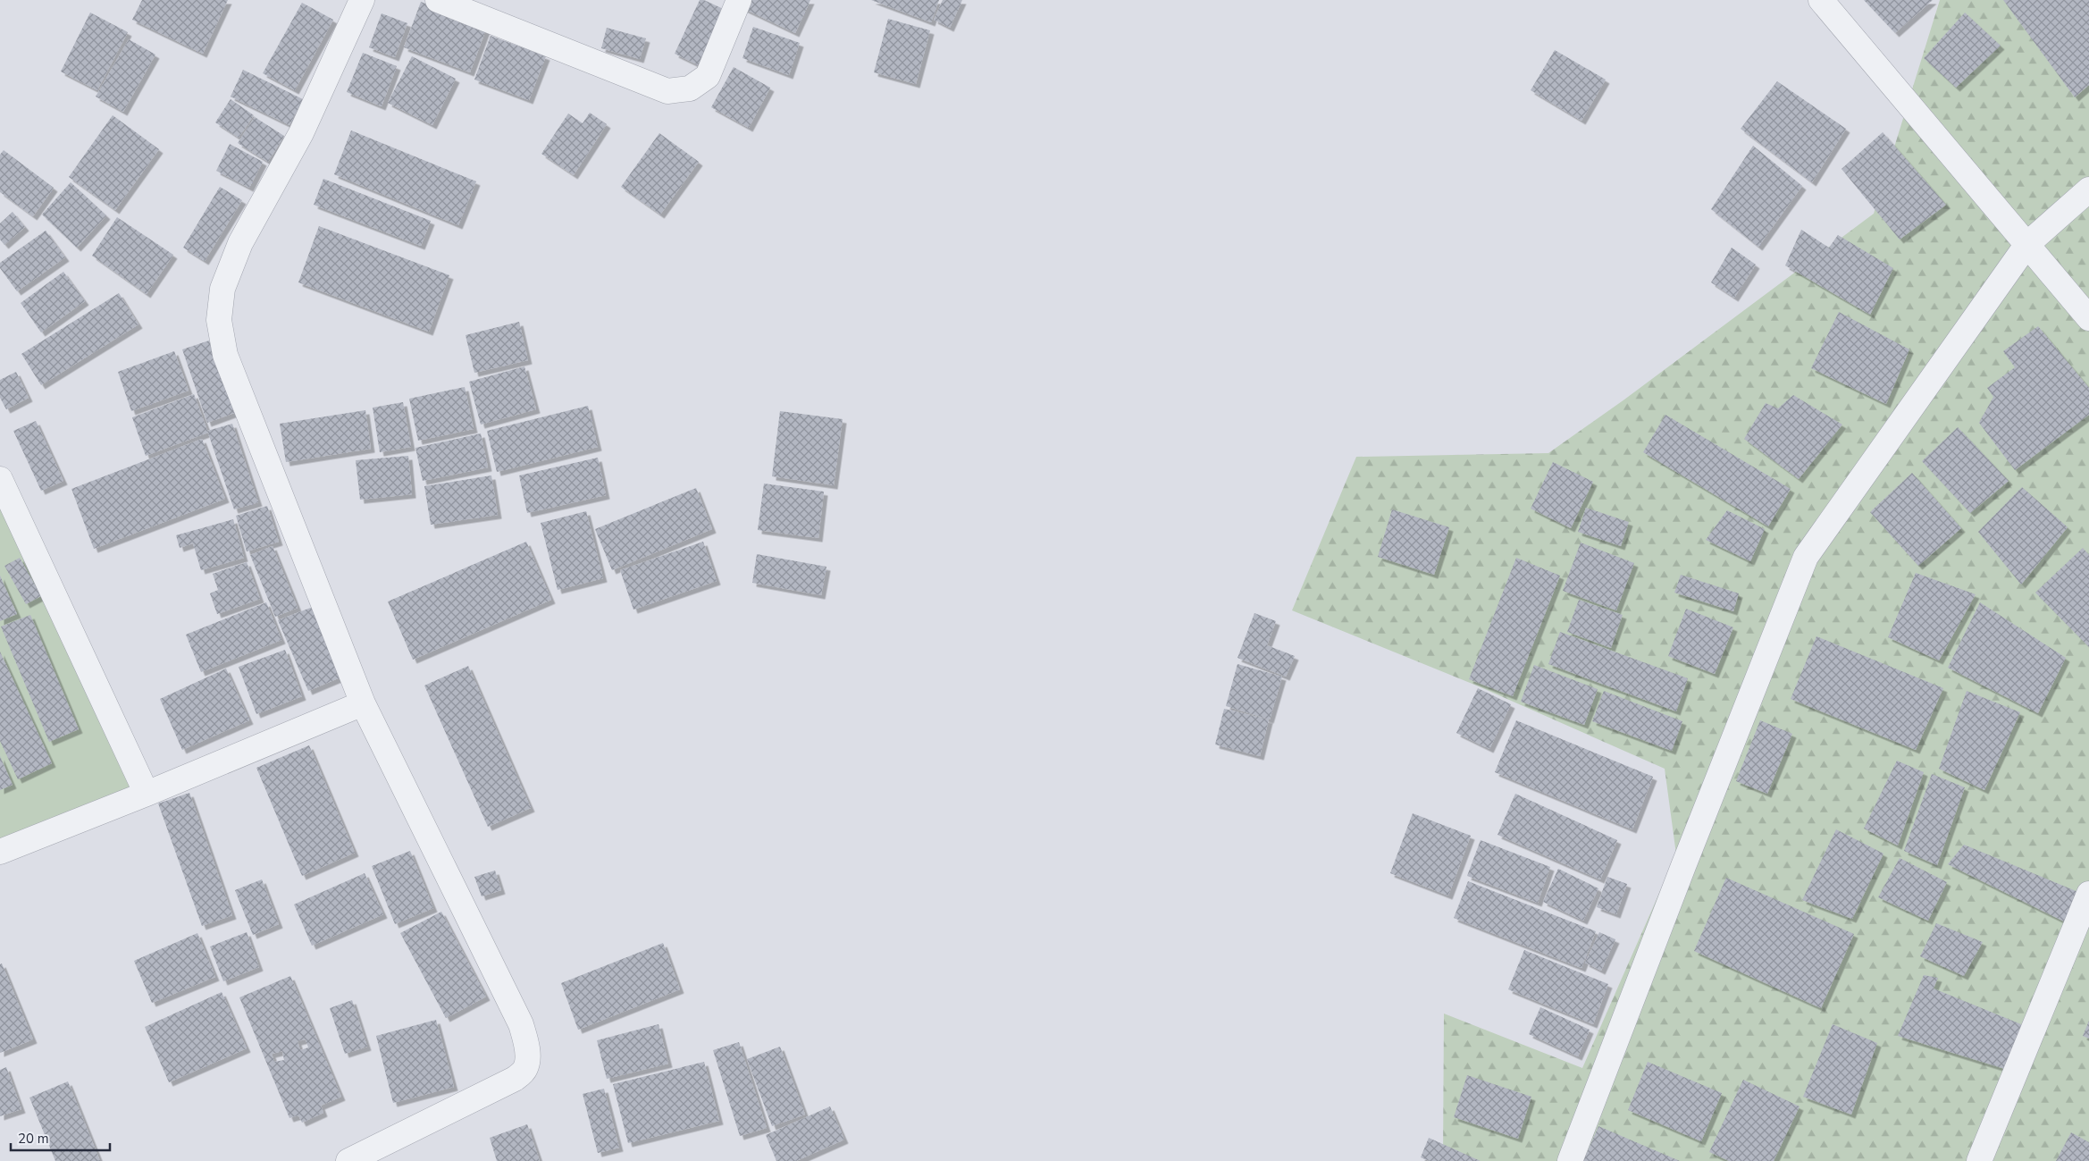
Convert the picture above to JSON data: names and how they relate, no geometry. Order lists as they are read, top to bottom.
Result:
{
  "scale_bar": "20 m"
}
